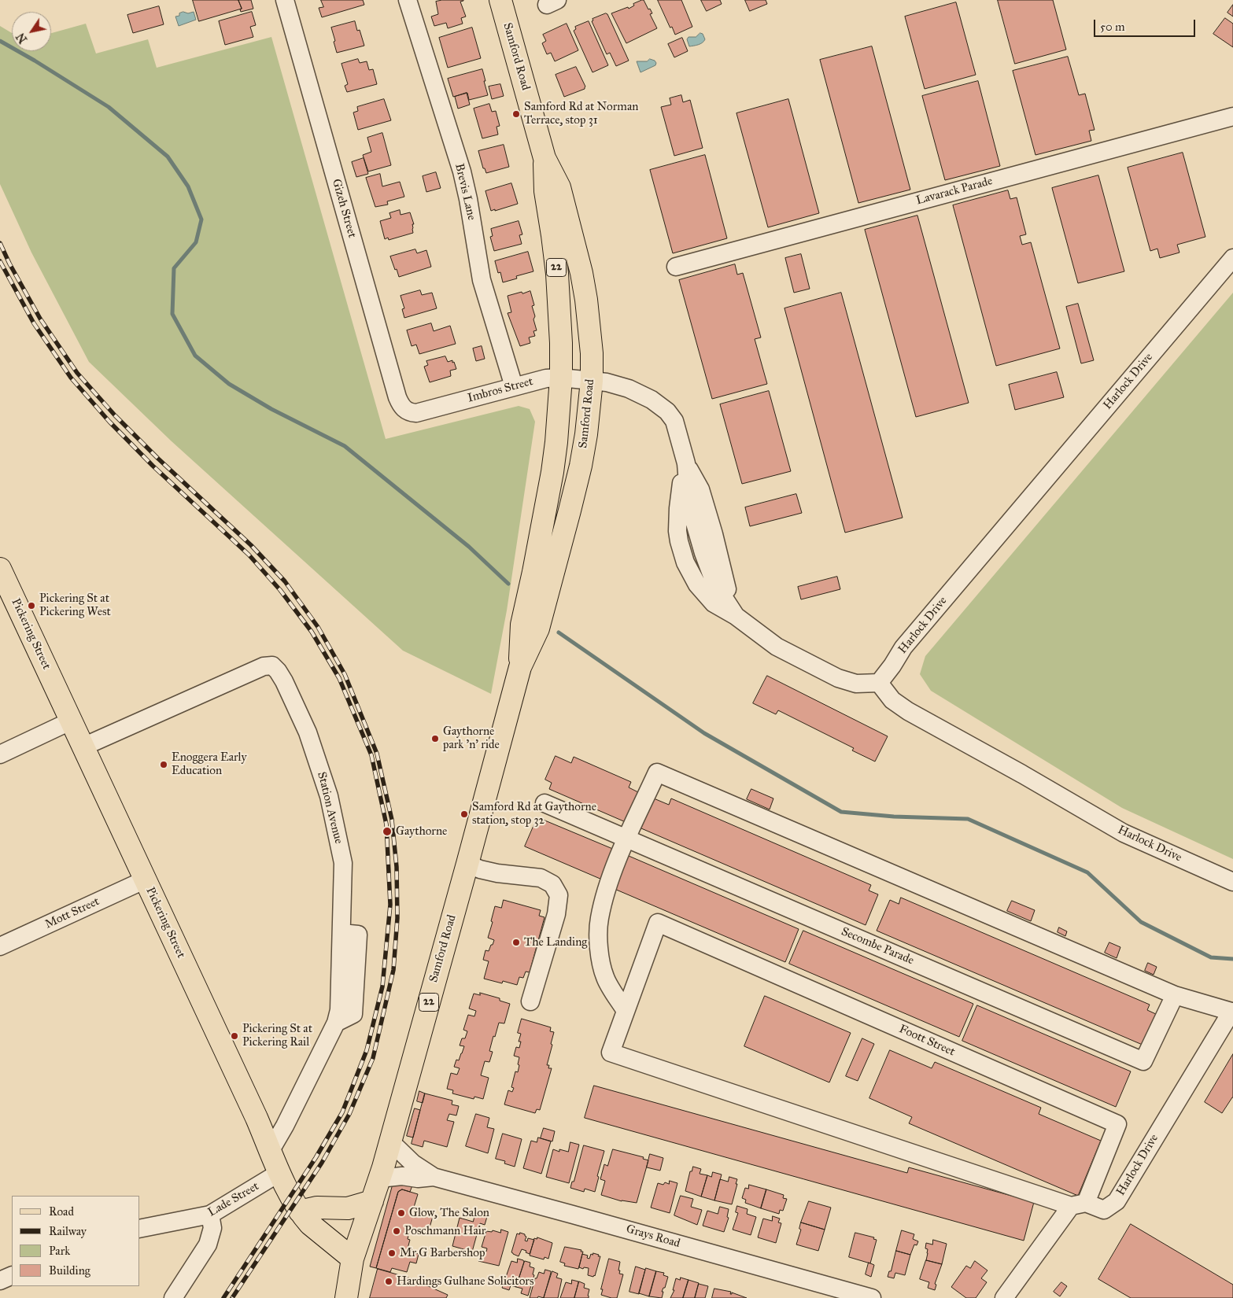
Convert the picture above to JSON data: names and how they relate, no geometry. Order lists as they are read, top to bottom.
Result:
{
  "streets": {
    "main road": ["Samford Road", "22", "Pickering Street"],
    "street": [
      "Lavarack Parade",
      "Brevis Lane",
      "Gizeh Street",
      "Harlock Drive",
      "Imbros Street",
      "Station Avenue",
      "Mott Street",
      "Secombe Parade",
      "Foott Street",
      "Lade Street",
      "Grays Road"
    ]
  },
  "crossings": [
    ["Samford Road", "Imbros Street"],
    ["Samford Road", "Pickering Street"],
    ["Samford Road", "Grays Road"],
    ["Brevis Lane", "Imbros Street"],
    ["Gizeh Street", "Imbros Street"],
    ["Harlock Drive", "Foott Street"],
    ["Pickering Street", "Station Avenue"],
    ["Pickering Street", "Mott Street"],
    ["Pickering Street", "Lade Street"]
  ],
  "places": [
    "Samford Rd at Norman Terrace, stop 31",
    "Pickering St at Pickering West",
    "Gaythorne park 'n' ride",
    "Enoggera Early Education",
    "Samford Rd at Gaythorne station, stop 32",
    "Gaythorne",
    "The Landing",
    "Pickering St at Pickering Rail",
    "Glow, The Salon",
    "Poschmann Hair",
    "Mr G Barbershop",
    "Hardings Gulhane Solicitors"
  ],
  "legend": [
    "Road",
    "Railway",
    "Park",
    "Building"
  ],
  "scale_bar": "50 m",
  "north": "bottom left"
}
